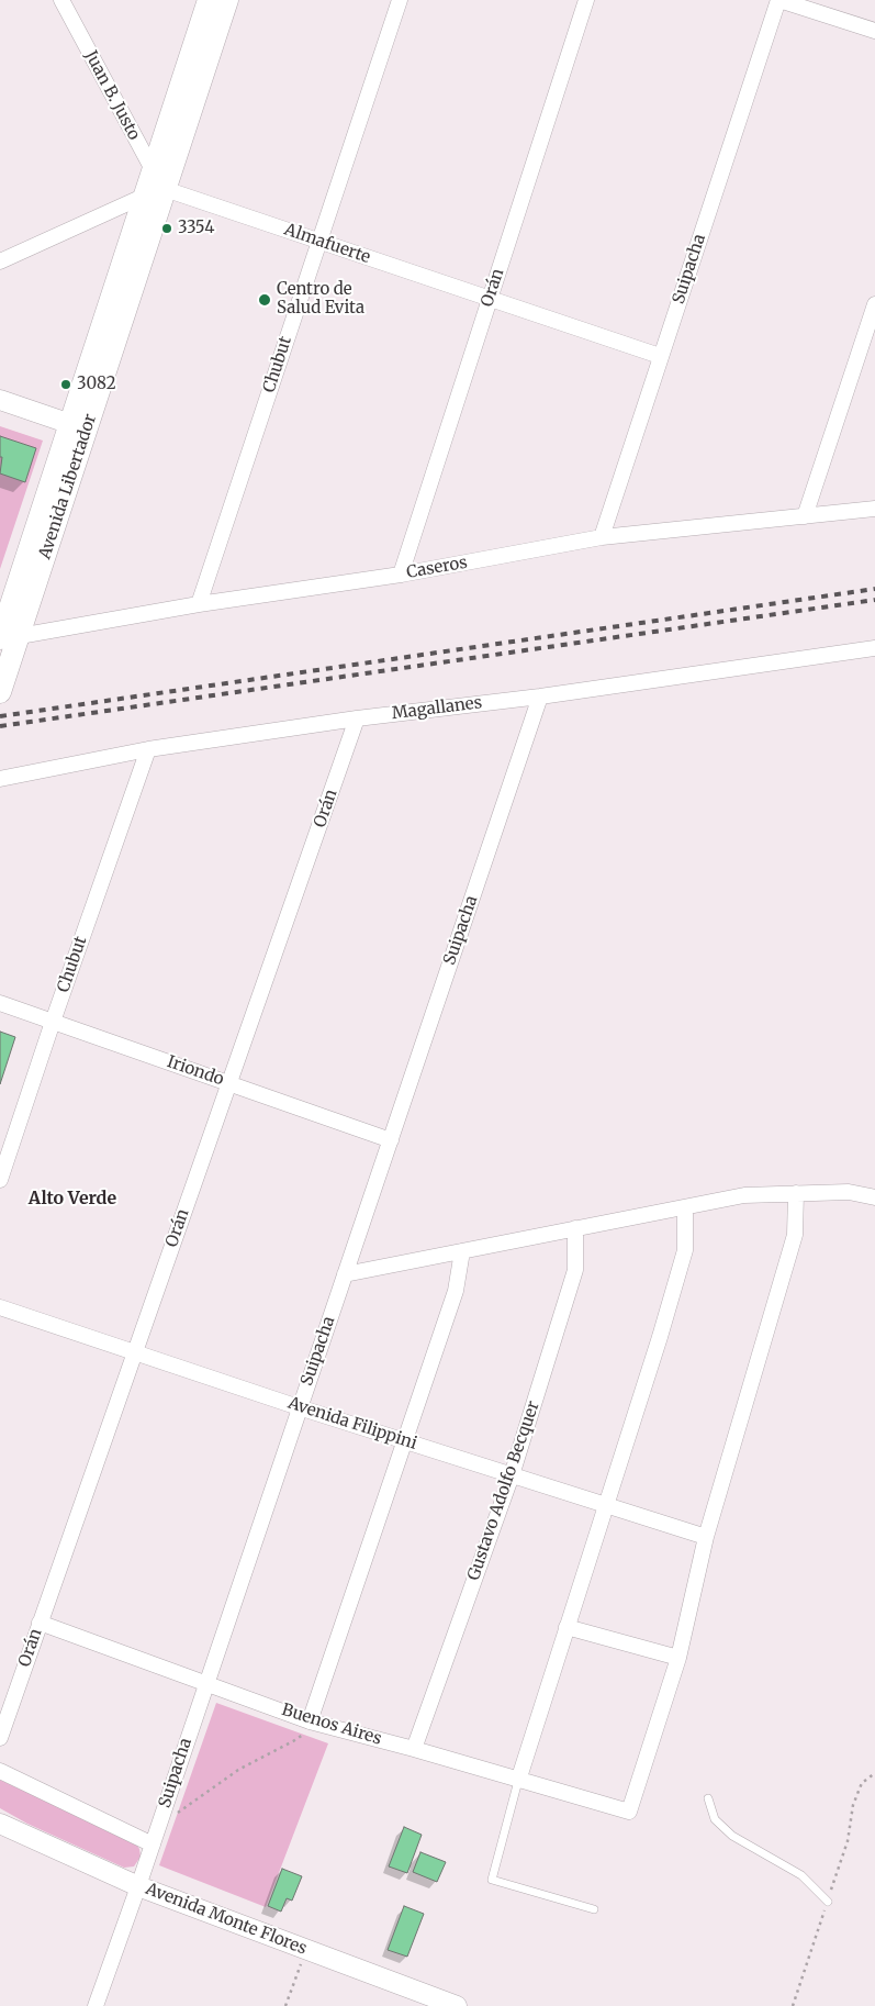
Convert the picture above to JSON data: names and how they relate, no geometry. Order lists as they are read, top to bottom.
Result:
{
  "streets": {
    "main road": ["Avenida Libertador"],
    "street": [
      "Juan B. Justo",
      "Almafuerte",
      "Suipacha",
      "Orán",
      "Chubut",
      "Caseros",
      "Magallanes",
      "Iriondo",
      "Avenida Filippini",
      "Gustavo Adolfo Becquer",
      "Buenos Aires",
      "Avenida Monte Flores"
    ]
  },
  "crossings": [
    ["Juan B. Justo", "Avenida Libertador"],
    ["Almafuerte", "Suipacha"],
    ["Almafuerte", "Orán"],
    ["Almafuerte", "Chubut"],
    ["Almafuerte", "Avenida Libertador"],
    ["Suipacha", "Caseros"],
    ["Suipacha", "Magallanes"],
    ["Suipacha", "Iriondo"],
    ["Suipacha", "Avenida Filippini"],
    ["Suipacha", "Buenos Aires"],
    ["Suipacha", "Avenida Monte Flores"],
    ["Orán", "Caseros"],
    ["Orán", "Magallanes"],
    ["Orán", "Iriondo"],
    ["Orán", "Avenida Filippini"],
    ["Orán", "Buenos Aires"],
    ["Chubut", "Caseros"],
    ["Chubut", "Magallanes"],
    ["Chubut", "Iriondo"],
    ["Avenida Libertador", "Caseros"],
    ["Avenida Filippini", "Gustavo Adolfo Becquer"],
    ["Gustavo Adolfo Becquer", "Buenos Aires"]
  ],
  "districts": ["Alto Verde"],
  "places": ["3354", "Centro de Salud Evita", "3082"]
}
